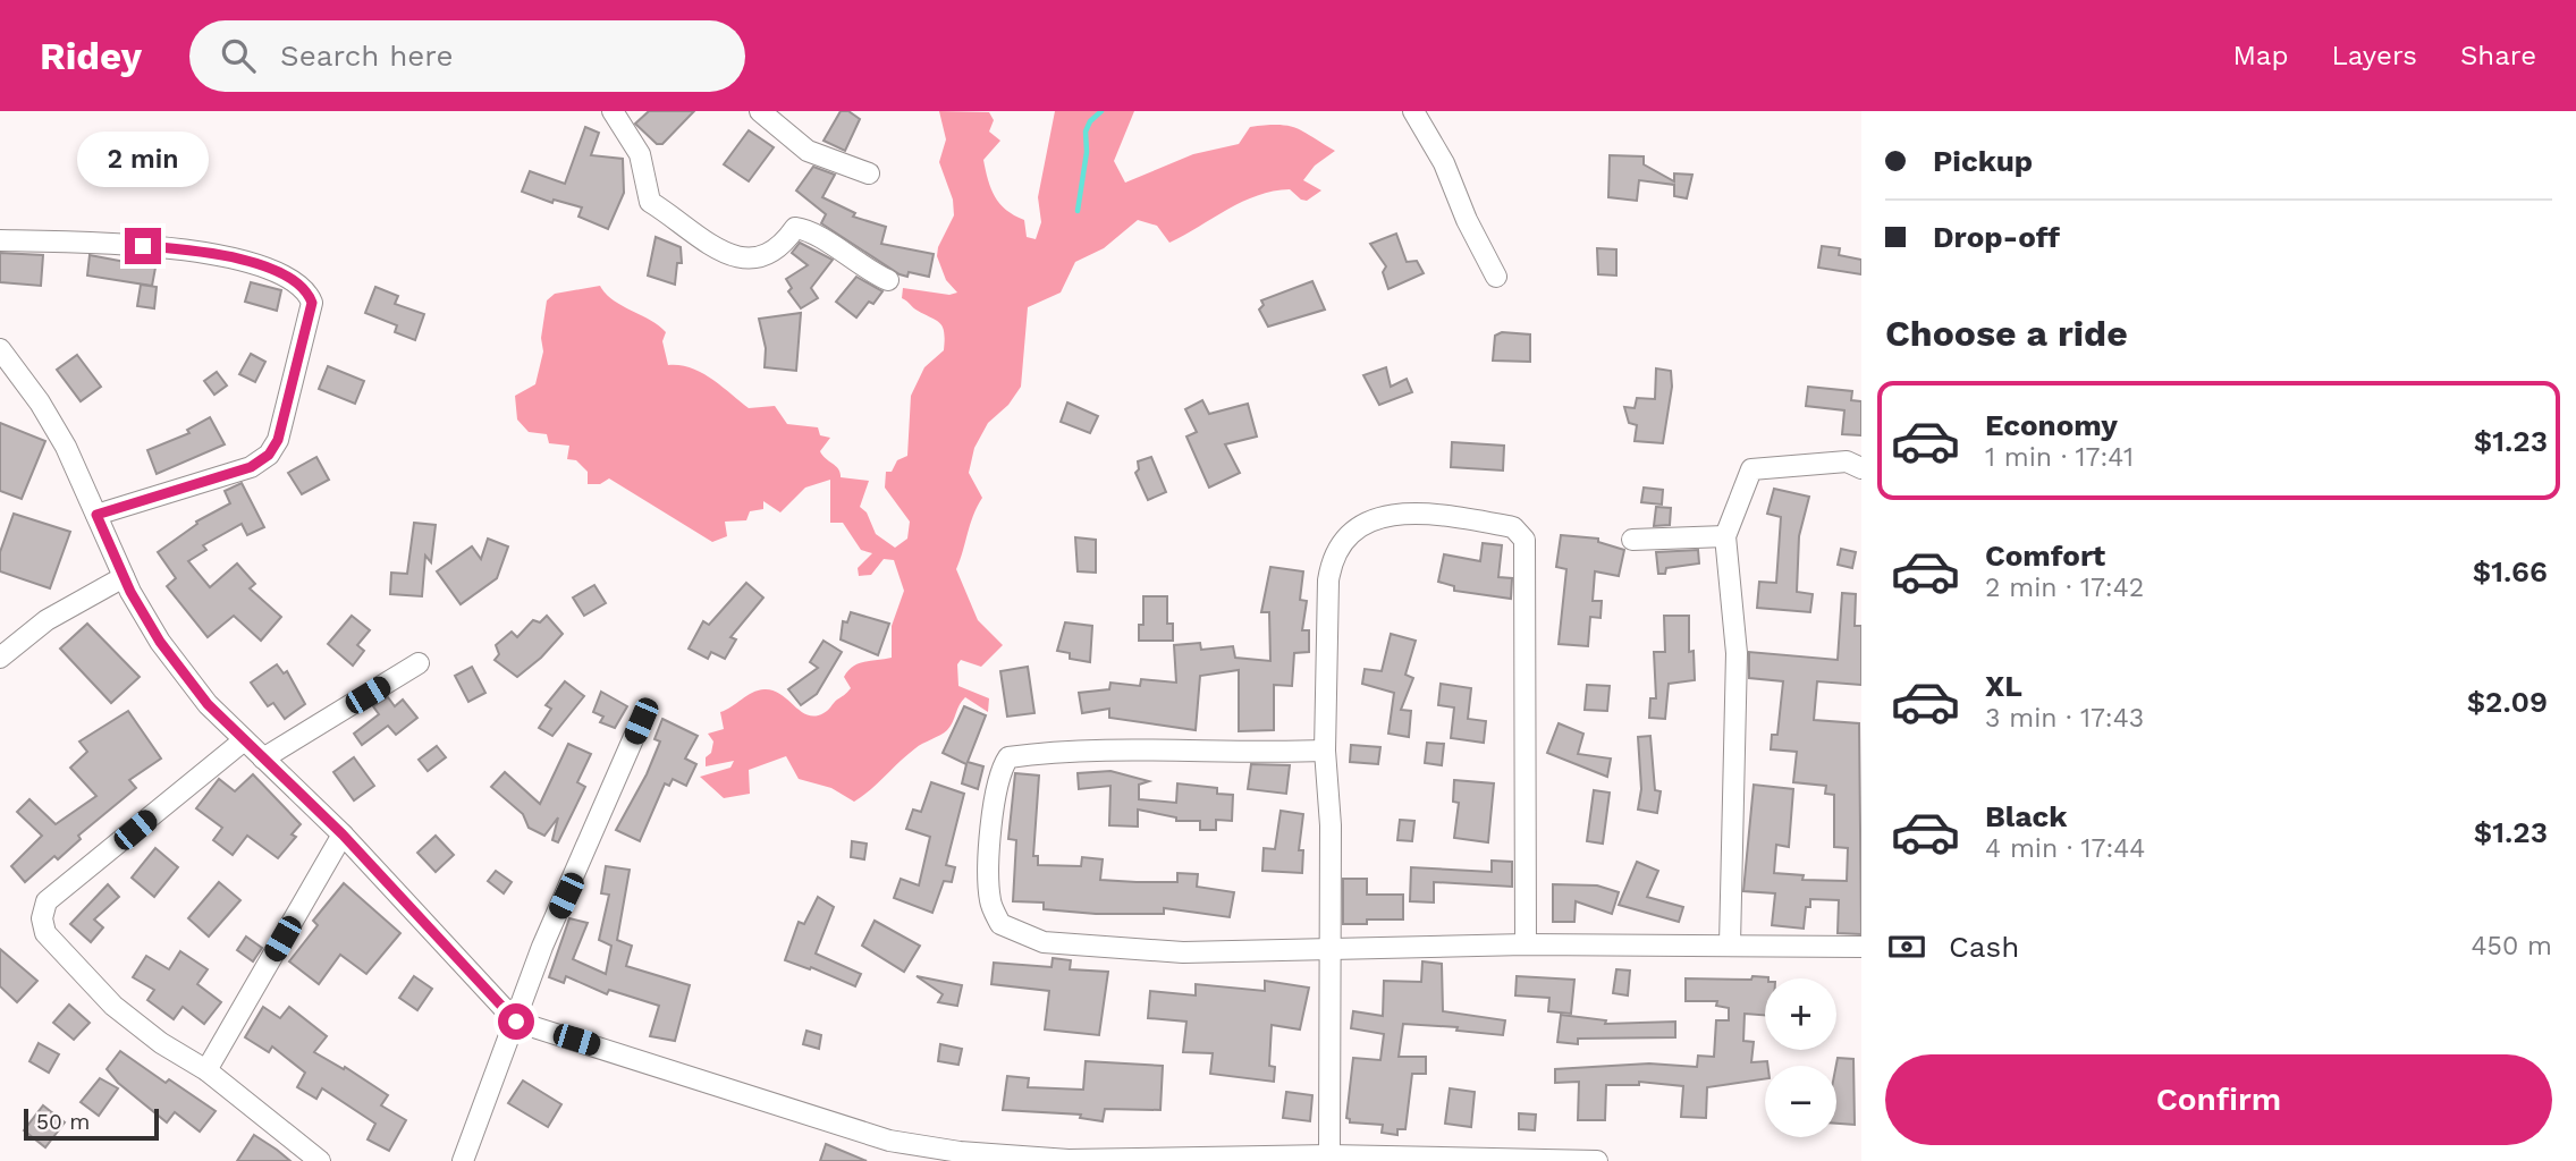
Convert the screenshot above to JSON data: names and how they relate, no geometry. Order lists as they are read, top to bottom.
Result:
{
  "scale_bar": "50 m",
  "page": {
    "header": "Ridey",
    "search": "Search here",
    "nav": ["Map", "Layers", "Share"],
    "banner": ["Pickup", "Drop-off"],
    "bubble": "2 min",
    "heading": "Choose a ride",
    "list": [
      {
        "name": "Economy",
        "note": "1 min · 17:41",
        "value": "$1.23"
      },
      {
        "name": "Comfort",
        "note": "2 min · 17:42",
        "value": "$1.66"
      },
      {
        "name": "XL",
        "note": "3 min · 17:43",
        "value": "$2.09"
      },
      {
        "name": "Black",
        "note": "4 min · 17:44",
        "value": "$1.23"
      }
    ],
    "pay": ["Cash", "450 m"],
    "map_buttons": ["+", "−"],
    "buttons": "Confirm",
    "scale": "50 m"
  }
}
